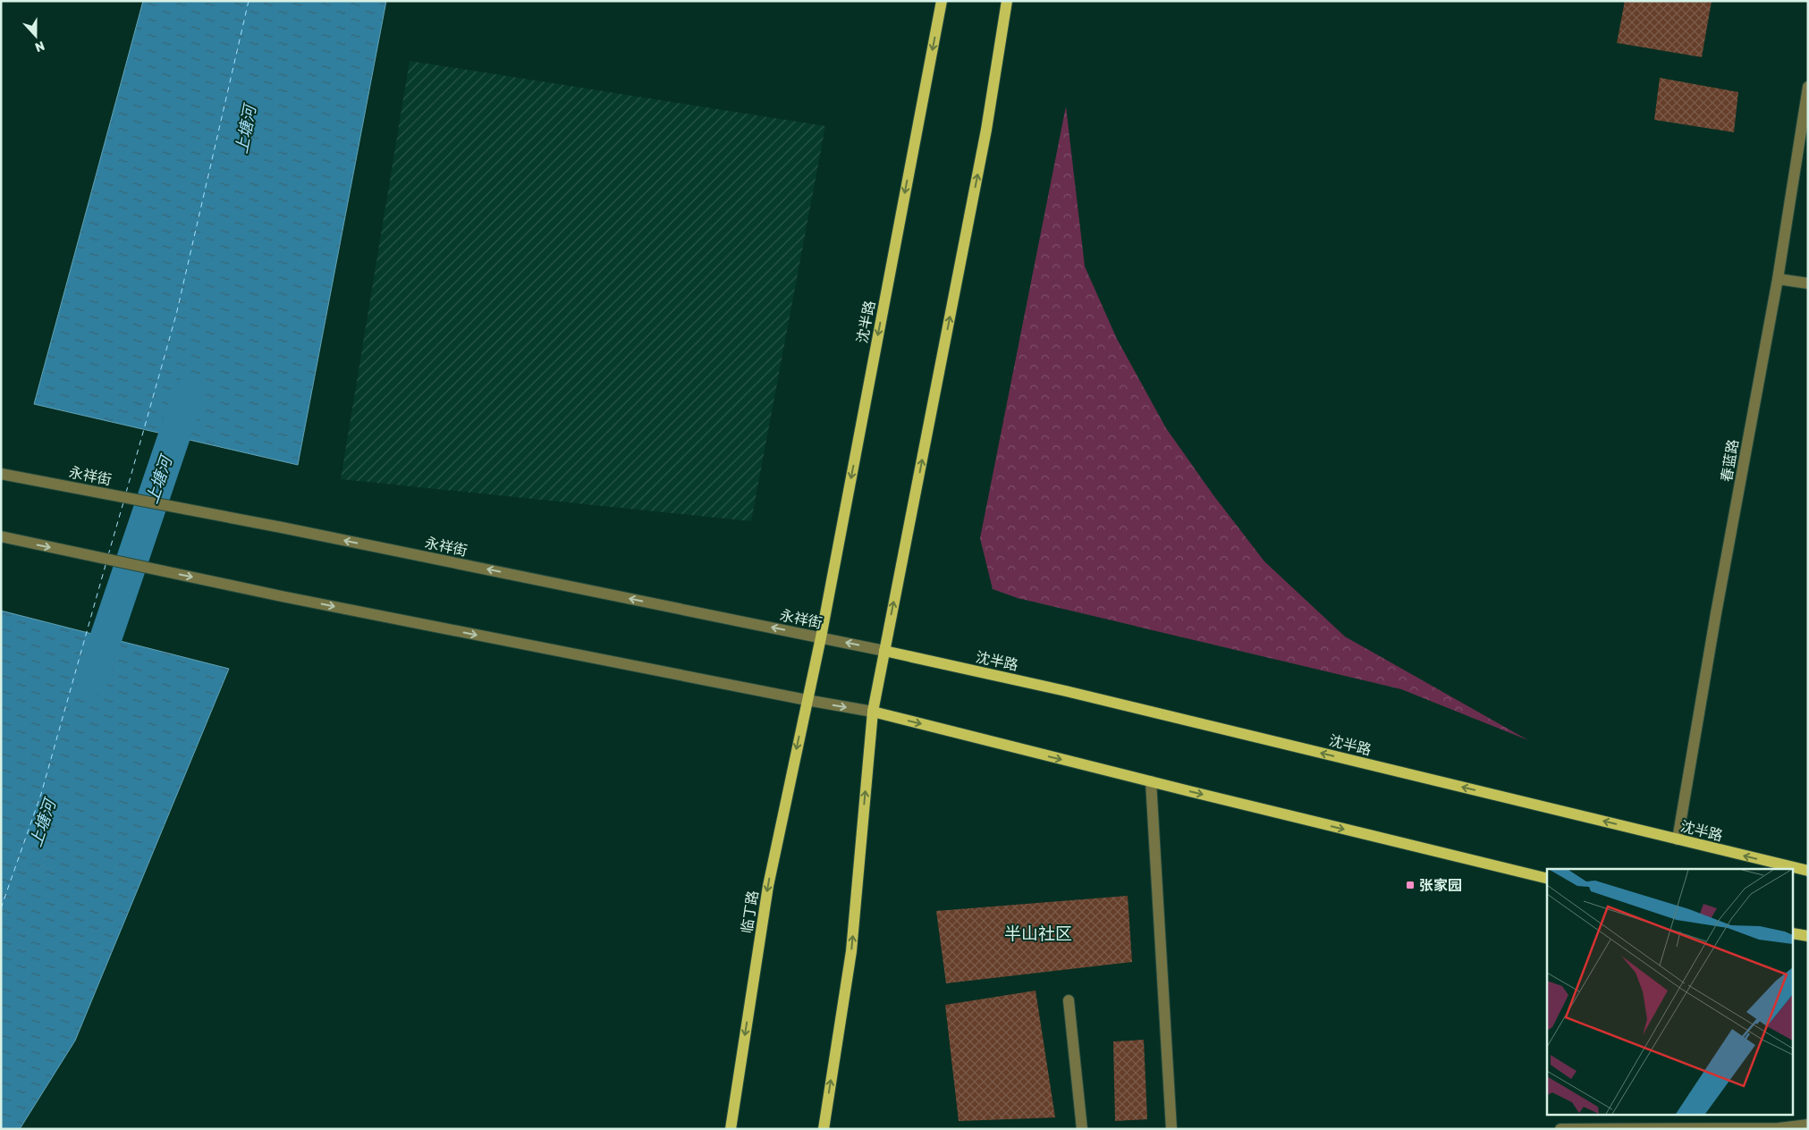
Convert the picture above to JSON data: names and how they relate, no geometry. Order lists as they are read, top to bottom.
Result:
{
  "streets": {
    "main road": ["沈半路", "临丁路"],
    "street": ["春蓝路", "永祥街"]
  },
  "crossings": [
    ["沈半路", "春蓝路"],
    ["沈半路", "永祥街"],
    ["沈半路", "临丁路"]
  ],
  "districts": ["半山社区"],
  "water": ["上塘河"],
  "places": {
    "transit": ["张家园"]
  },
  "north": "bottom"
}
